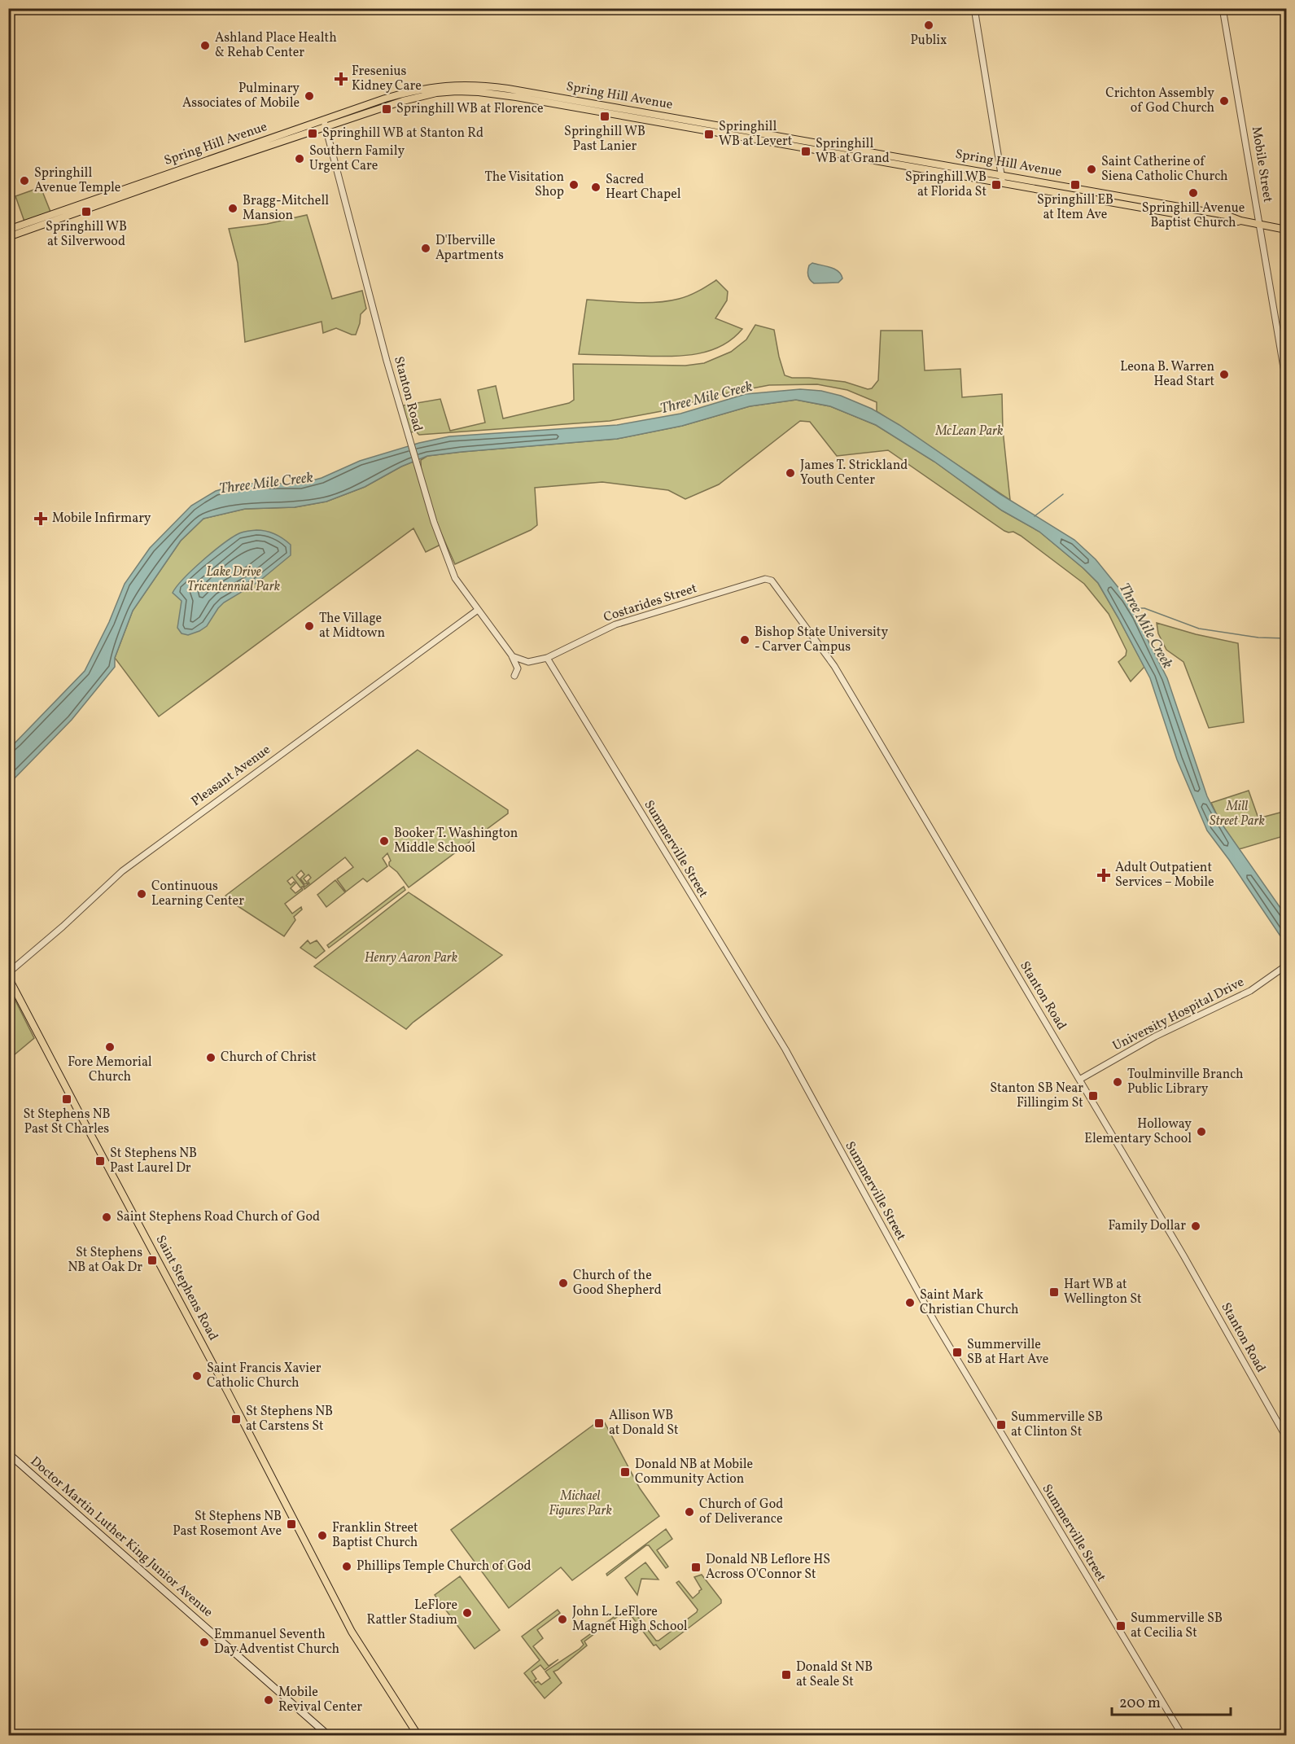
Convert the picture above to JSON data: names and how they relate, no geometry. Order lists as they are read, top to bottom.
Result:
{
  "streets": {
    "main road": ["Spring Hill Avenue", "Saint Stephens Road", "Doctor Martin Luther King Junior Avenue"],
    "street": [
      "Mobile Street",
      "Stanton Road",
      "Costarides Street",
      "Pleasant Avenue",
      "Summerville Street",
      "University Hospital Drive"
    ]
  },
  "crossings": [
    ["Spring Hill Avenue", "Mobile Street"],
    ["Spring Hill Avenue", "Stanton Road"],
    ["Stanton Road", "Costarides Street"],
    ["Stanton Road", "Pleasant Avenue"],
    ["Stanton Road", "University Hospital Drive"],
    ["Costarides Street", "Summerville Street"],
    ["Pleasant Avenue", "Saint Stephens Road"]
  ],
  "water": ["Three Mile Creek"],
  "parks": [
    "McLean Park",
    "Lake Drive Tricentennial Park",
    "Mill Street Park",
    "Henry Aaron Park",
    "Michael Figures Park"
  ],
  "places": {
    "other": [
      "Publix",
      "Ashland Place Health & Rehab Center",
      "Pulminary Associates of Mobile",
      "Crichton Assembly of God Church",
      "Southern Family Urgent Care",
      "Saint Catherine of Siena Catholic Church",
      "Springhill Avenue Temple",
      "The Visitation Shop",
      "Sacred Heart Chapel",
      "Springhill Avenue Baptist Church",
      "Bragg-Mitchell Mansion",
      "D'Iberville Apartments",
      "Leona B. Warren Head Start",
      "James T. Strickland Youth Center",
      "The Village at Midtown",
      "Bishop State University - Carver Campus",
      "Booker T. Washington Middle School",
      "Continuous Learning Center",
      "Fore Memorial Church",
      "Church of Christ",
      "Toulminville Branch Public Library",
      "Holloway Elementary School",
      "Saint Stephens Road Church of God",
      "Family Dollar",
      "Church of the Good Shepherd",
      "Saint Mark Christian Church",
      "Saint Francis Xavier Catholic Church",
      "Church of God of Deliverance",
      "Franklin Street Baptist Church",
      "Phillips Temple Church of God",
      "LeFlore Rattler Stadium",
      "John L. LeFlore Magnet High School",
      "Emmanuel Seventh Day Adventist Church",
      "Mobile Revival Center"
    ],
    "health": ["Fresenius Kidney Care", "Mobile Infirmary", "Adult Outpatient Services – Mobile"],
    "transit": [
      "Springhill WB at Florence",
      "Springhill WB Past Lanier",
      "Springhill WB at Stanton Rd",
      "Springhill WB at Levert",
      "Springhill WB at Grand",
      "Springhill WB at Florida St",
      "Springhill EB at Item Ave",
      "Springhill WB at Silverwood",
      "Stanton SB Near Fillingim St",
      "St Stephens NB Past St Charles",
      "St Stephens NB Past Laurel Dr",
      "St Stephens NB at Oak Dr",
      "Hart WB at Wellington St",
      "Summerville SB at Hart Ave",
      "St Stephens NB at Carstens St",
      "Allison WB at Donald St",
      "Summerville SB at Clinton St",
      "Donald NB at Mobile Community Action",
      "St Stephens NB Past Rosemont Ave",
      "Donald NB Leflore HS Across O'Connor St",
      "Summerville SB at Cecilia St",
      "Donald St NB at Seale St"
    ]
  },
  "scale_bar": "200 m"
}
